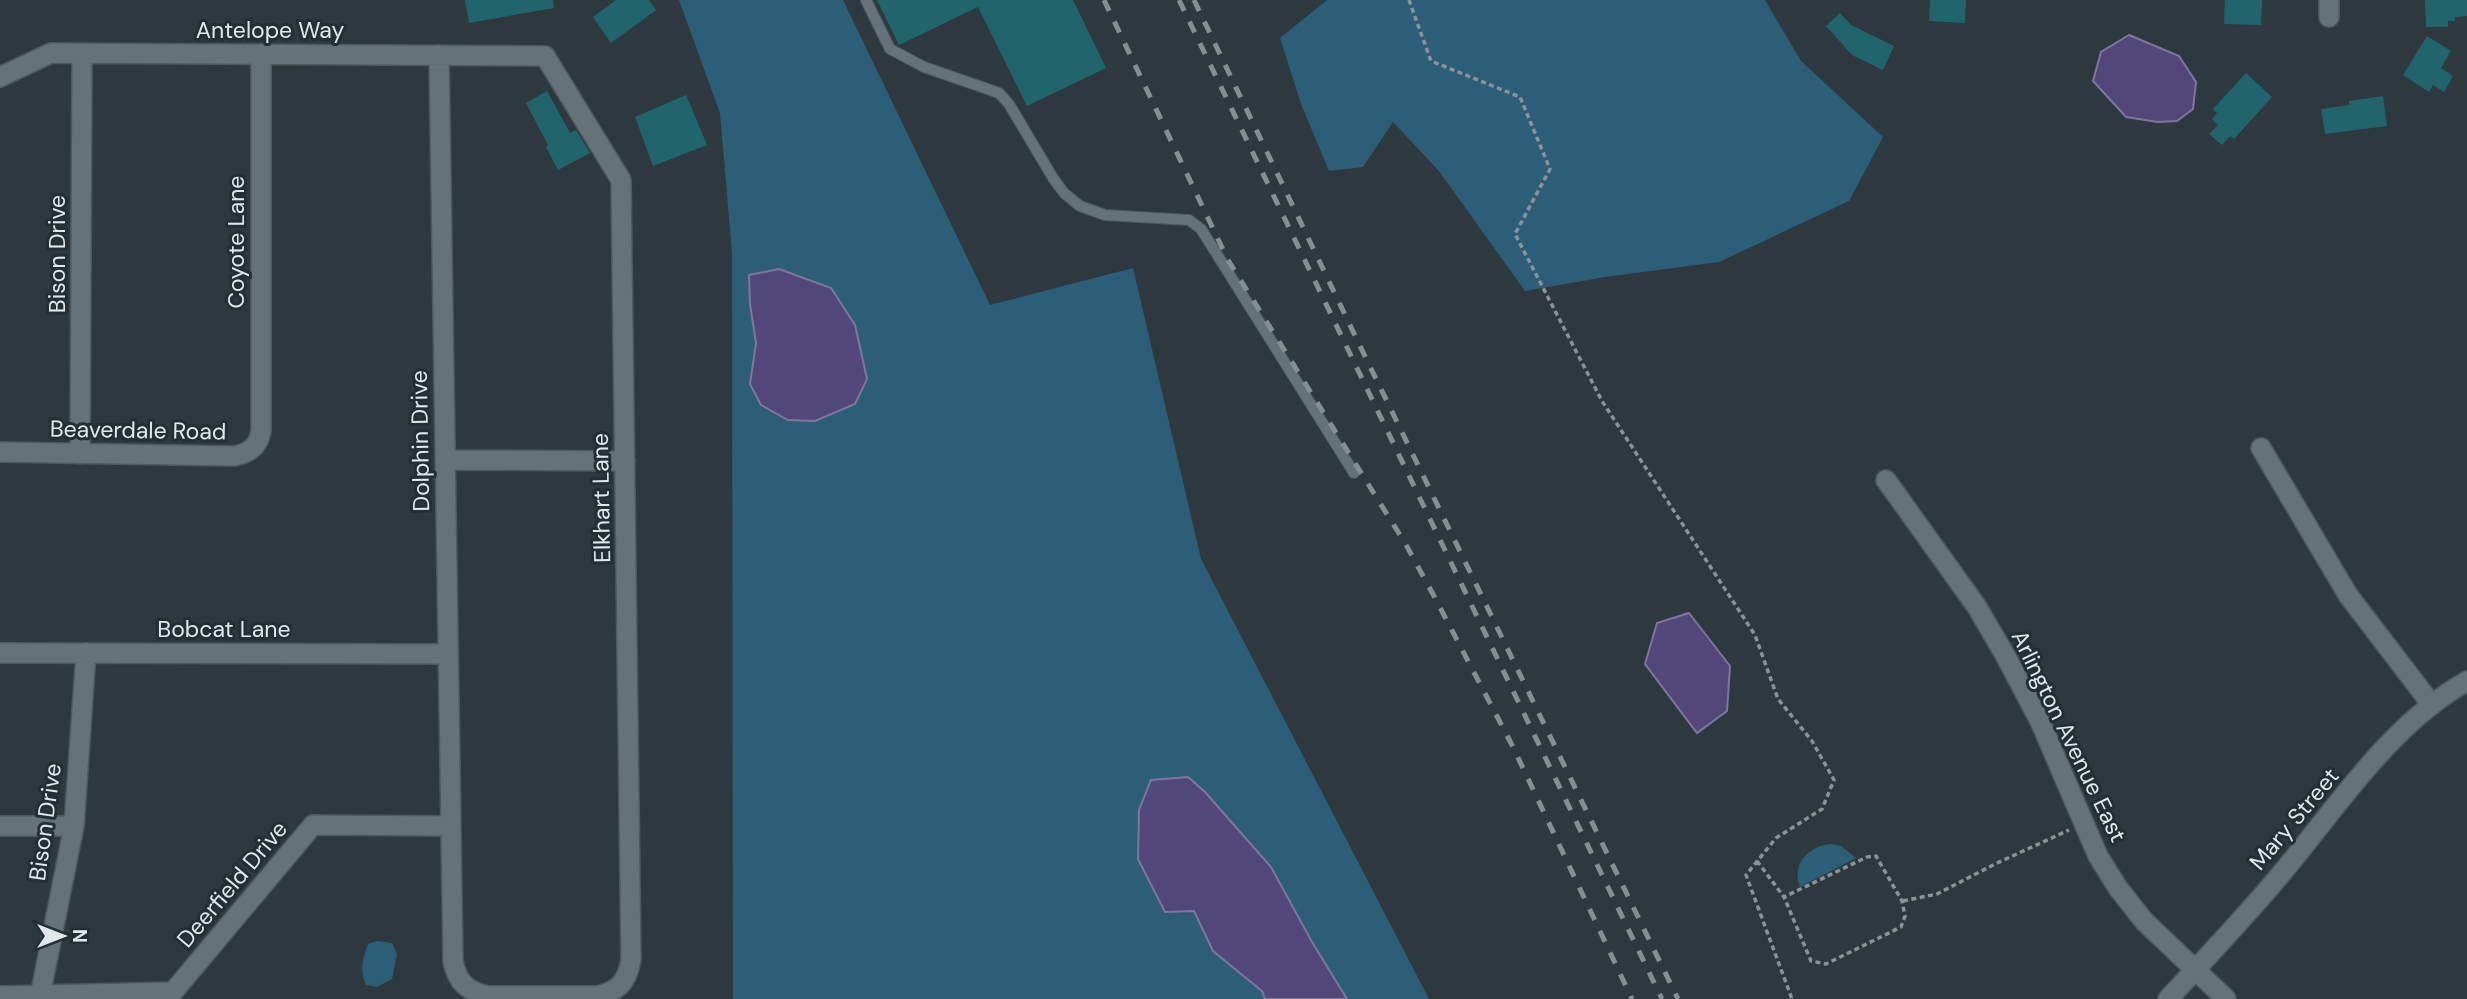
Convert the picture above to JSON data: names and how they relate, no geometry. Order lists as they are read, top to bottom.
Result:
{
  "streets": {
    "street": [
      "Antelope Way",
      "Coyote Lane",
      "Bison Drive",
      "Beaverdale Road",
      "Dolphin Drive",
      "Elkhart Lane",
      "Bobcat Lane",
      "Arlington Avenue East",
      "Mary Street",
      "Deerfield Drive"
    ]
  },
  "crossings": [
    ["Antelope Way", "Coyote Lane"],
    ["Antelope Way", "Bison Drive"],
    ["Antelope Way", "Dolphin Drive"],
    ["Antelope Way", "Elkhart Lane"],
    ["Coyote Lane", "Beaverdale Road"],
    ["Bison Drive", "Beaverdale Road"],
    ["Bison Drive", "Bobcat Lane"],
    ["Bison Drive", "Deerfield Drive"],
    ["Dolphin Drive", "Elkhart Lane"],
    ["Dolphin Drive", "Bobcat Lane"],
    ["Dolphin Drive", "Deerfield Drive"],
    ["Elkhart Lane", "Deerfield Drive"],
    ["Arlington Avenue East", "Mary Street"]
  ],
  "north": "right"
}
